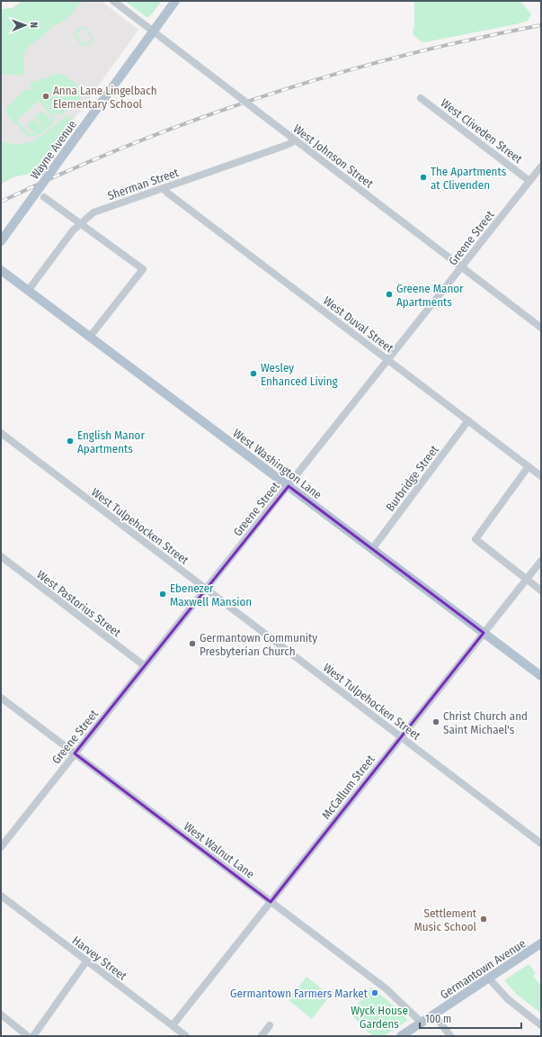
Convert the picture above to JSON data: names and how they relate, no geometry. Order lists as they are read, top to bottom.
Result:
{
  "streets": {
    "main road": ["Wayne Avenue", "West Washington Lane", "Germantown Avenue"],
    "street": [
      "West Cliveden Street",
      "West Johnson Street",
      "Sherman Street",
      "Greene Street",
      "West Duval Street",
      "Burbridge Street",
      "West Tulpehocken Street",
      "West Pastorius Street",
      "McCallum Street",
      "West Walnut Lane",
      "Harvey Street"
    ]
  },
  "crossings": [
    ["West Cliveden Street", "Greene Street"],
    ["Wayne Avenue", "West Johnson Street"],
    ["West Johnson Street", "Sherman Street"],
    ["West Johnson Street", "Greene Street"],
    ["Sherman Street", "West Duval Street"],
    ["Sherman Street", "West Washington Lane"],
    ["Greene Street", "West Duval Street"],
    ["Greene Street", "West Washington Lane"],
    ["Greene Street", "West Tulpehocken Street"],
    ["Greene Street", "West Pastorius Street"],
    ["Greene Street", "West Walnut Lane"],
    ["West Duval Street", "Burbridge Street"],
    ["West Washington Lane", "Burbridge Street"],
    ["West Washington Lane", "McCallum Street"],
    ["West Tulpehocken Street", "McCallum Street"],
    ["McCallum Street", "West Walnut Lane"],
    ["McCallum Street", "Harvey Street"],
    ["West Walnut Lane", "Germantown Avenue"]
  ],
  "parks": ["Wyck House Gardens"],
  "places": [
    "Anna Lane Lingelbach Elementary School",
    "The Apartments at Clivenden",
    "Greene Manor Apartments",
    "Wesley Enhanced Living",
    "English Manor Apartments",
    "Ebenezer Maxwell Mansion",
    "Germantown Community Presbyterian Church",
    "Christ Church and Saint Michael's",
    "Settlement Music School",
    "Germantown Farmers Market"
  ],
  "scale_bar": "100 m",
  "north": "right"
}
